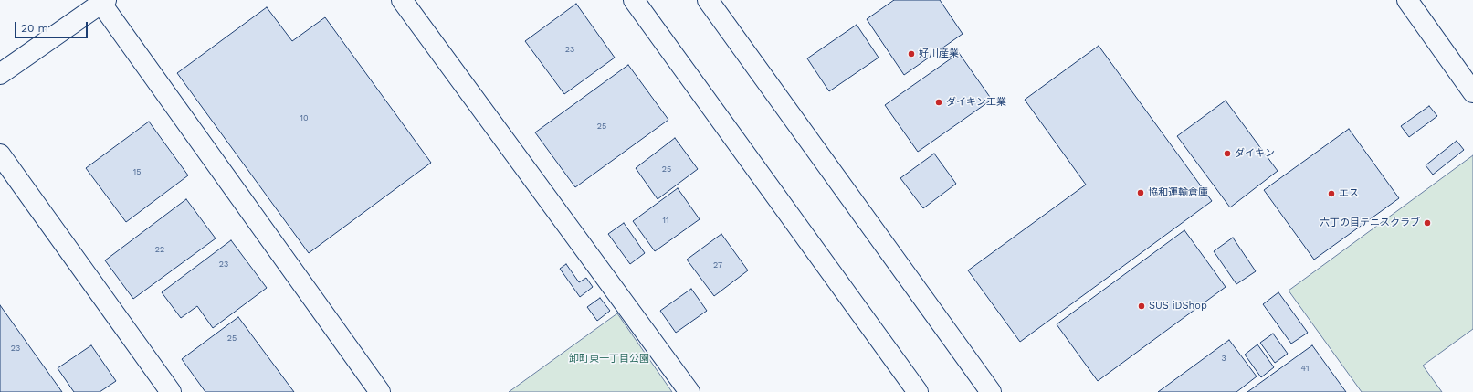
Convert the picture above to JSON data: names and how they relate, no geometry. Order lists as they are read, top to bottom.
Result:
{
  "parks": ["卸町東一丁目公園"],
  "places": [
    "好川産業",
    "ダイキン工業",
    "ダイキン",
    "協和運輸倉庫",
    "エス",
    "六丁の目テニスクラブ",
    "SUS iDShop"
  ],
  "house_numbers": [
    "23",
    "10",
    "25",
    "25",
    "15",
    "11",
    "22",
    "23",
    "27",
    "25",
    "23",
    "3",
    "41"
  ],
  "scale_bar": "20 m"
}
